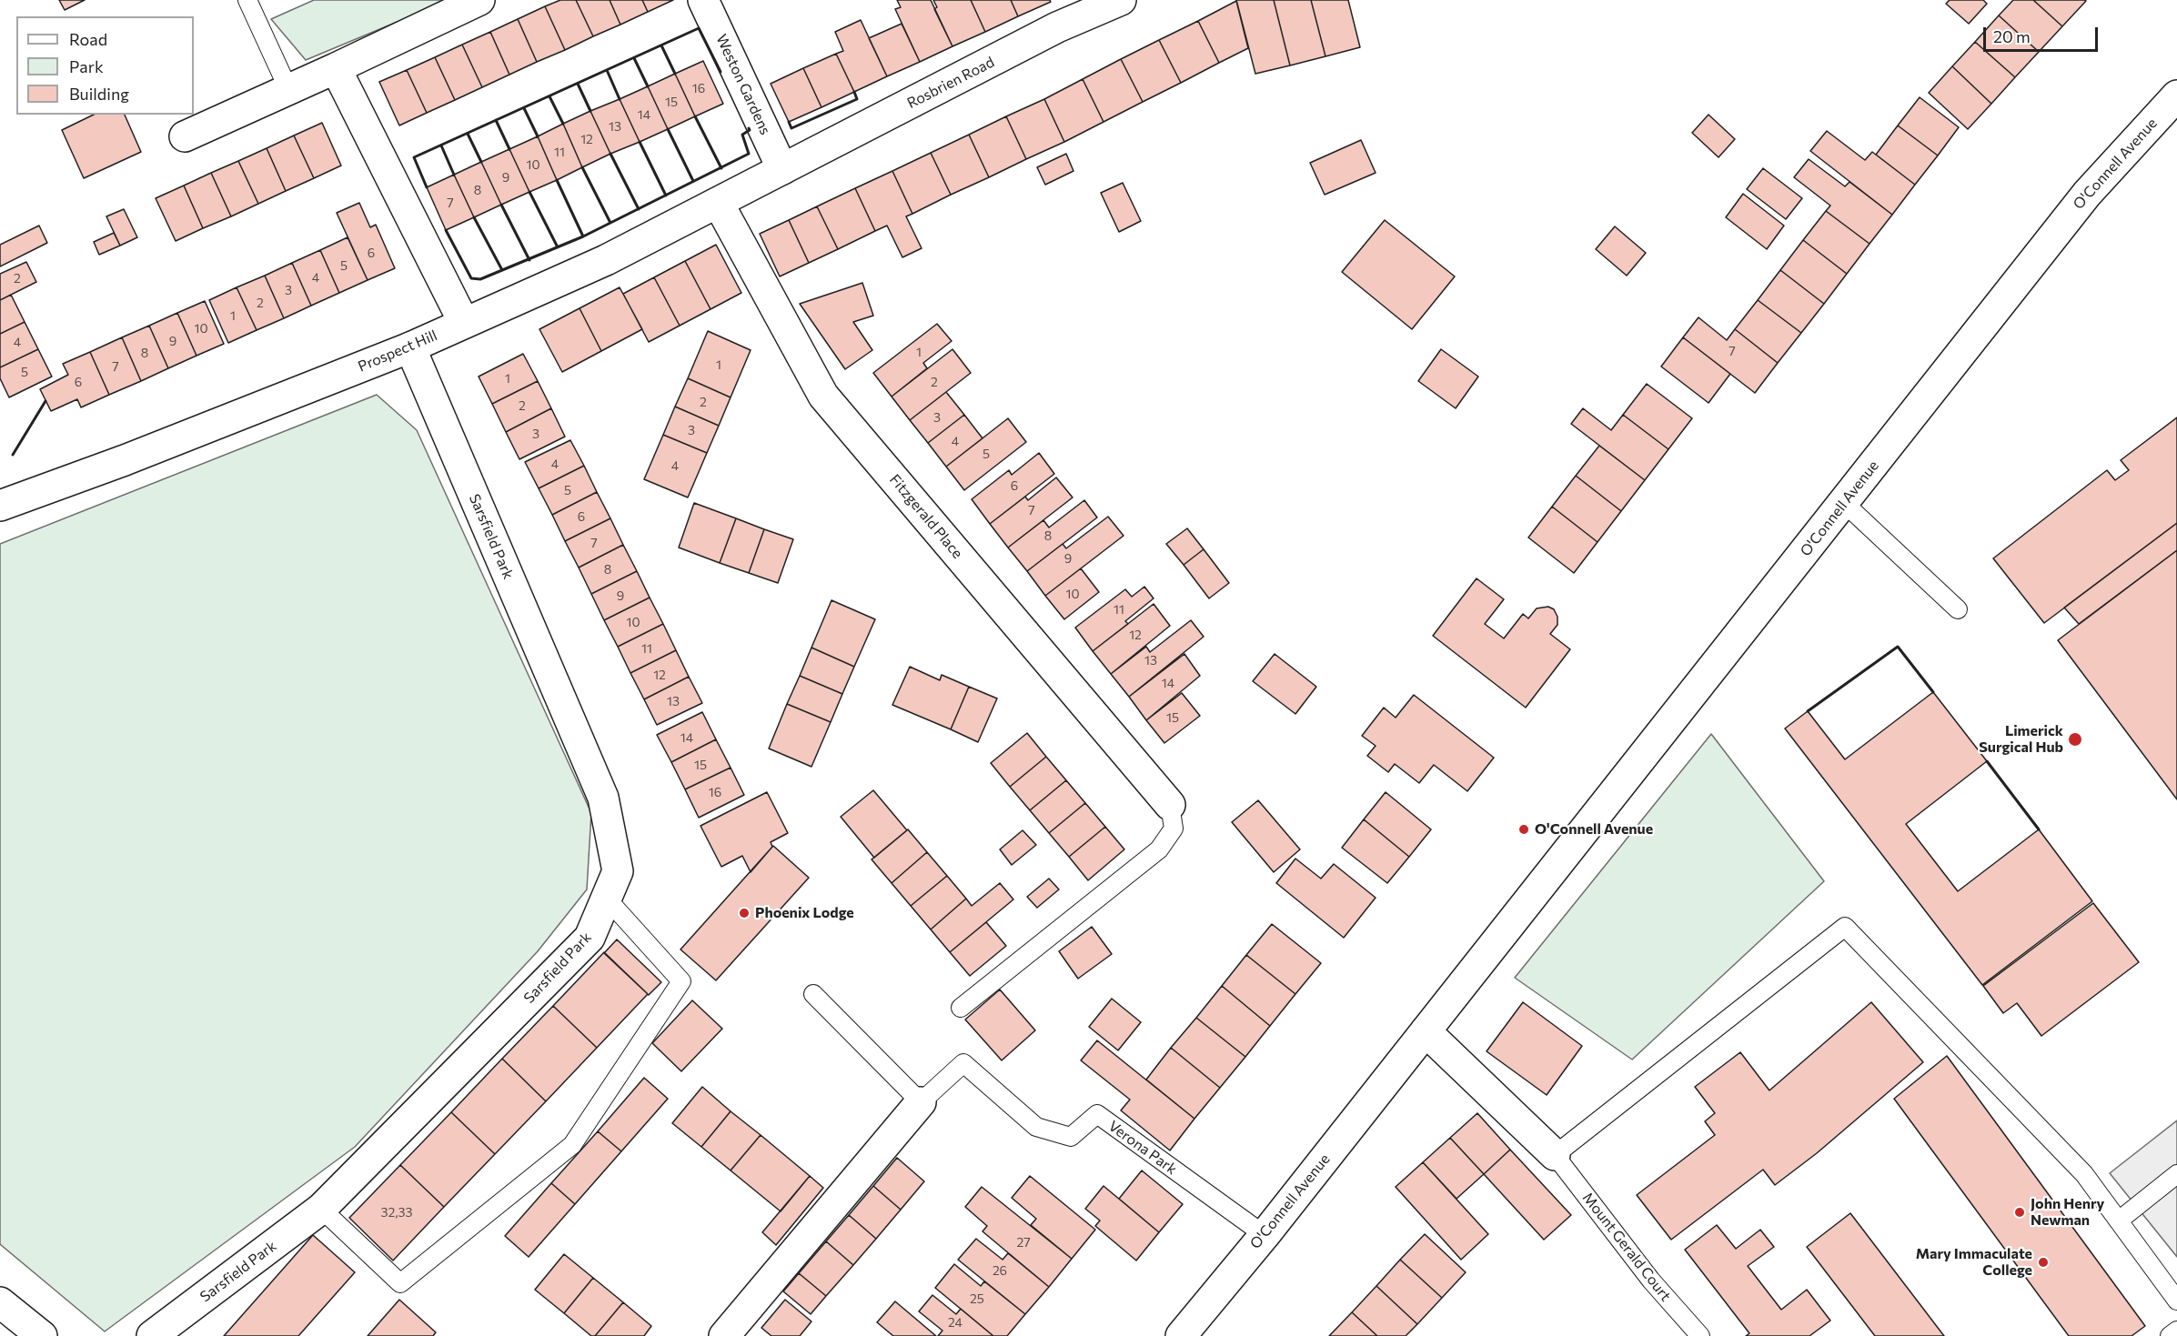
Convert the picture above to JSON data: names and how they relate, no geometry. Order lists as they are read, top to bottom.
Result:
{
  "streets": {
    "street": [
      "Rosbrien Road",
      "Weston Gardens",
      "O'Connell Avenue",
      "Prospect Hill",
      "Fitzgerald Place",
      "Sarsfield Park",
      "Verona Park"
    ],
    "lane": ["Mount Gerald Court"]
  },
  "crossings": [
    ["Rosbrien Road", "Weston Gardens"],
    ["Rosbrien Road", "Prospect Hill"],
    ["Weston Gardens", "Prospect Hill"],
    ["O'Connell Avenue", "Verona Park"],
    ["Prospect Hill", "Fitzgerald Place"],
    ["Prospect Hill", "Sarsfield Park"]
  ],
  "places": [
    "Limerick Surgical Hub",
    "O'Connell Avenue",
    "Phoenix Lodge",
    "John Henry Newman",
    "Mary Immaculate College"
  ],
  "house_numbers": [
    "16",
    "15",
    "14",
    "13",
    "12",
    "11",
    "10",
    "9",
    "8",
    "7",
    "6",
    "5",
    "4",
    "2",
    "3",
    "2",
    "1",
    "10",
    "9",
    "4",
    "7",
    "1",
    "8",
    "1",
    "7",
    "5",
    "1",
    "6",
    "2",
    "2",
    "2",
    "3",
    "3",
    "3",
    "4",
    "5",
    "4",
    "4",
    "6",
    "5",
    "7",
    "6",
    "8",
    "7",
    "9",
    "8",
    "10",
    "9",
    "11",
    "10",
    "12",
    "11",
    "13",
    "12",
    "14",
    "13",
    "15",
    "14",
    "15",
    "16",
    "32,33",
    "27",
    "26",
    "25",
    "24"
  ],
  "legend": ["Road", "Park", "Building"],
  "scale_bar": "20 m"
}
